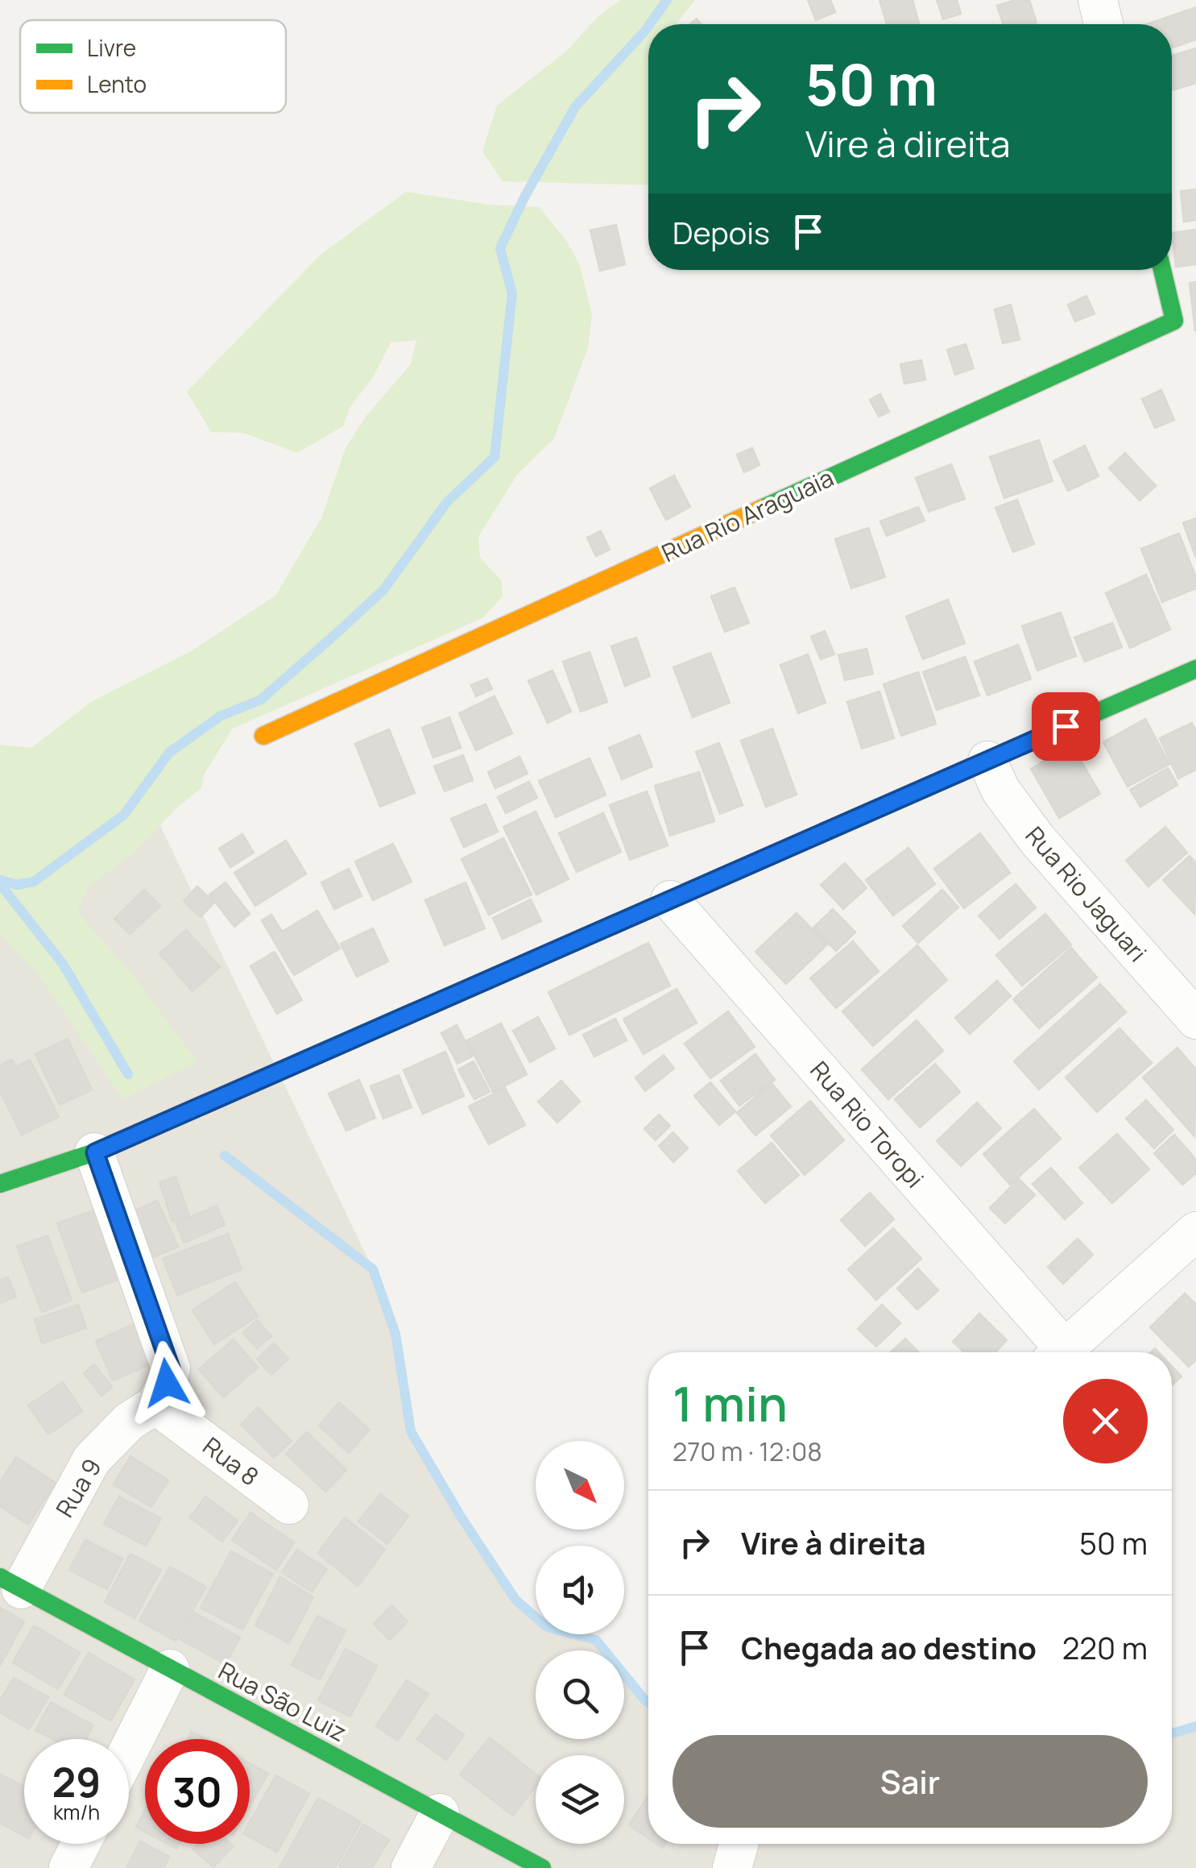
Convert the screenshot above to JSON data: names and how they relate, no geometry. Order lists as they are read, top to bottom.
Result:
{
  "streets": {
    "street": [
      "Rua Rio Araguaia",
      "Rua Rio Jaguari",
      "Rua Rio Toropi",
      "Rua 8",
      "Rua 9",
      "Rua São Luiz"
    ]
  },
  "crossings": [
    ["Rua 8", "Rua 9"],
    ["Rua 9", "Rua São Luiz"]
  ],
  "legend": ["Livre", "Lento"],
  "north": "bottom right",
  "page": {
    "turn": ["50 m", "Vire à direita"],
    "then": "Depois",
    "heading": ["1 min", "270 m · 12:08"],
    "list": [
      {
        "name": "Vire à direita",
        "value": "50 m"
      },
      {
        "name": "Chegada ao destino",
        "value": "220 m"
      }
    ],
    "buttons": "Sair",
    "speed": "29 km/h",
    "limit": "30"
  }
}
